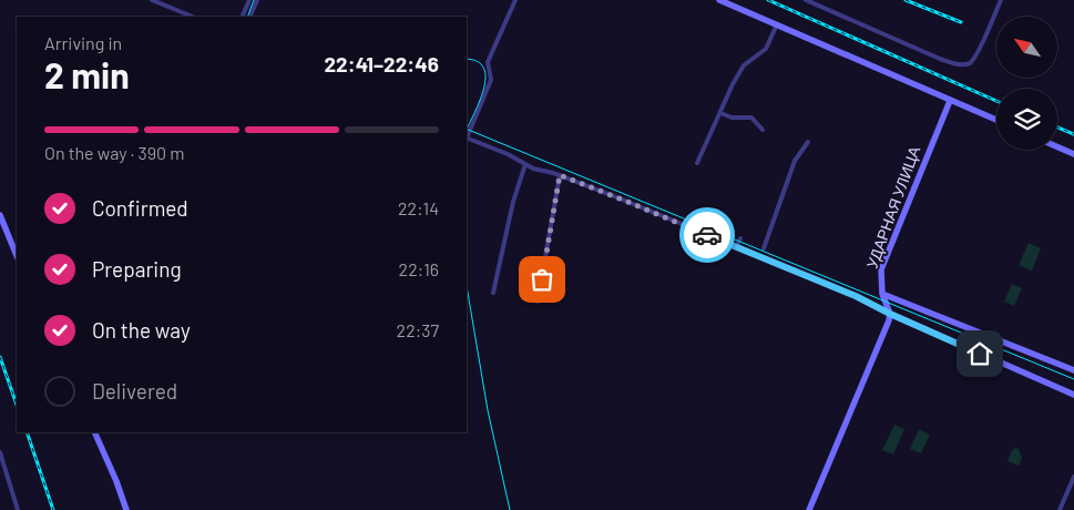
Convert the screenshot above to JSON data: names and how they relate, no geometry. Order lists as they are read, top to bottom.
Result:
{
  "streets": {
    "street": ["УДАРНАЯ УЛИЦА"]
  },
  "north": "top left",
  "page": {
    "heading": ["2 min", "Arriving in", "22:41–22:46"],
    "bar": "On the way · 390 m",
    "list": [
      ["Confirmed", "22:14"],
      ["Preparing", "22:16"],
      ["On the way", "22:37"],
      "Delivered"
    ]
  }
}
